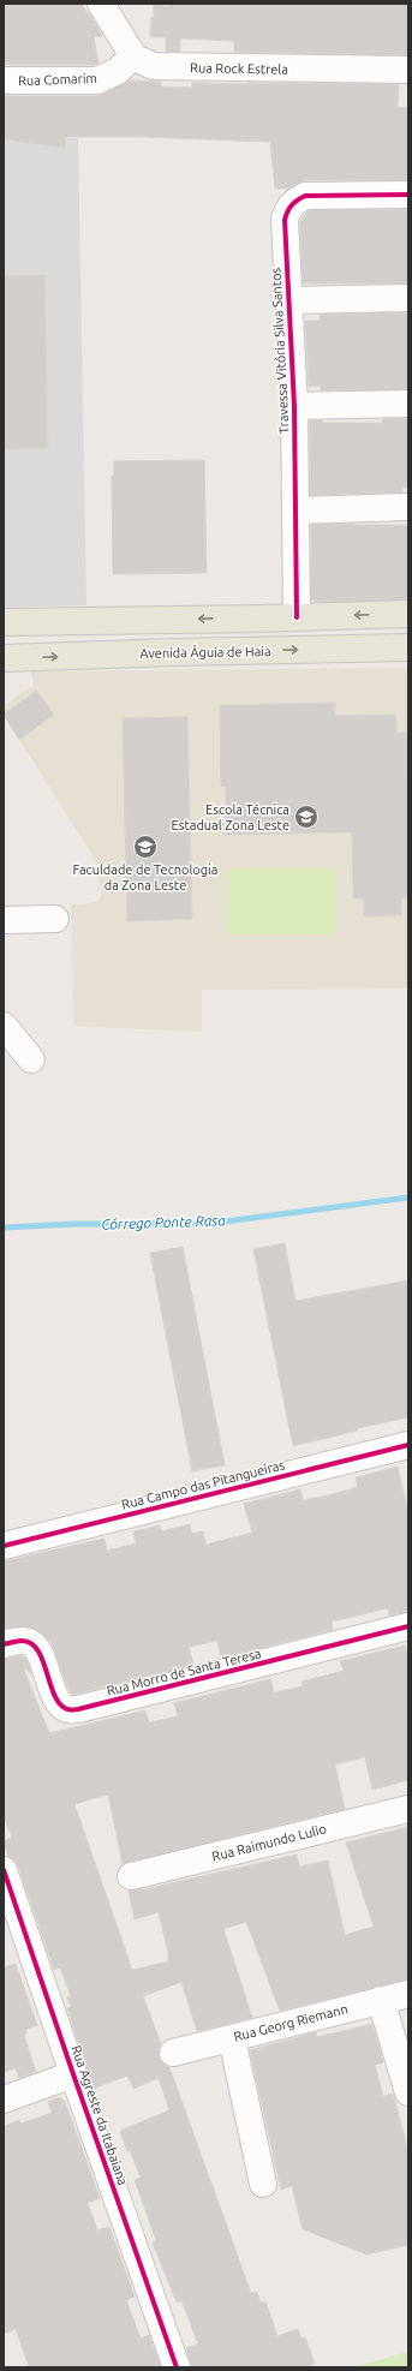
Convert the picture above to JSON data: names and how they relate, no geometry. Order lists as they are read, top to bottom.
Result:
{
  "streets": {
    "main road": ["Avenida Águia de Haia"],
    "street": [
      "Rua Rock Estrela",
      "Rua Comarim",
      "Travessa Vitória Silva Santos",
      "Rua Campo das Pitangueiras",
      "Rua Morro de Santa Teresa",
      "Rua Raimundo Lulio",
      "Rua Georg Riemann",
      "Rua Agreste da Itabaiana"
    ]
  },
  "crossings": [
    ["Rua Rock Estrela", "Rua Comarim"]
  ],
  "water": ["Córrego Ponte Rasa"],
  "places": {
    "school or university": ["Escola Técnica Estadual Zona Leste", "Faculdade de Tecnologia da Zona Leste"]
  }
}
